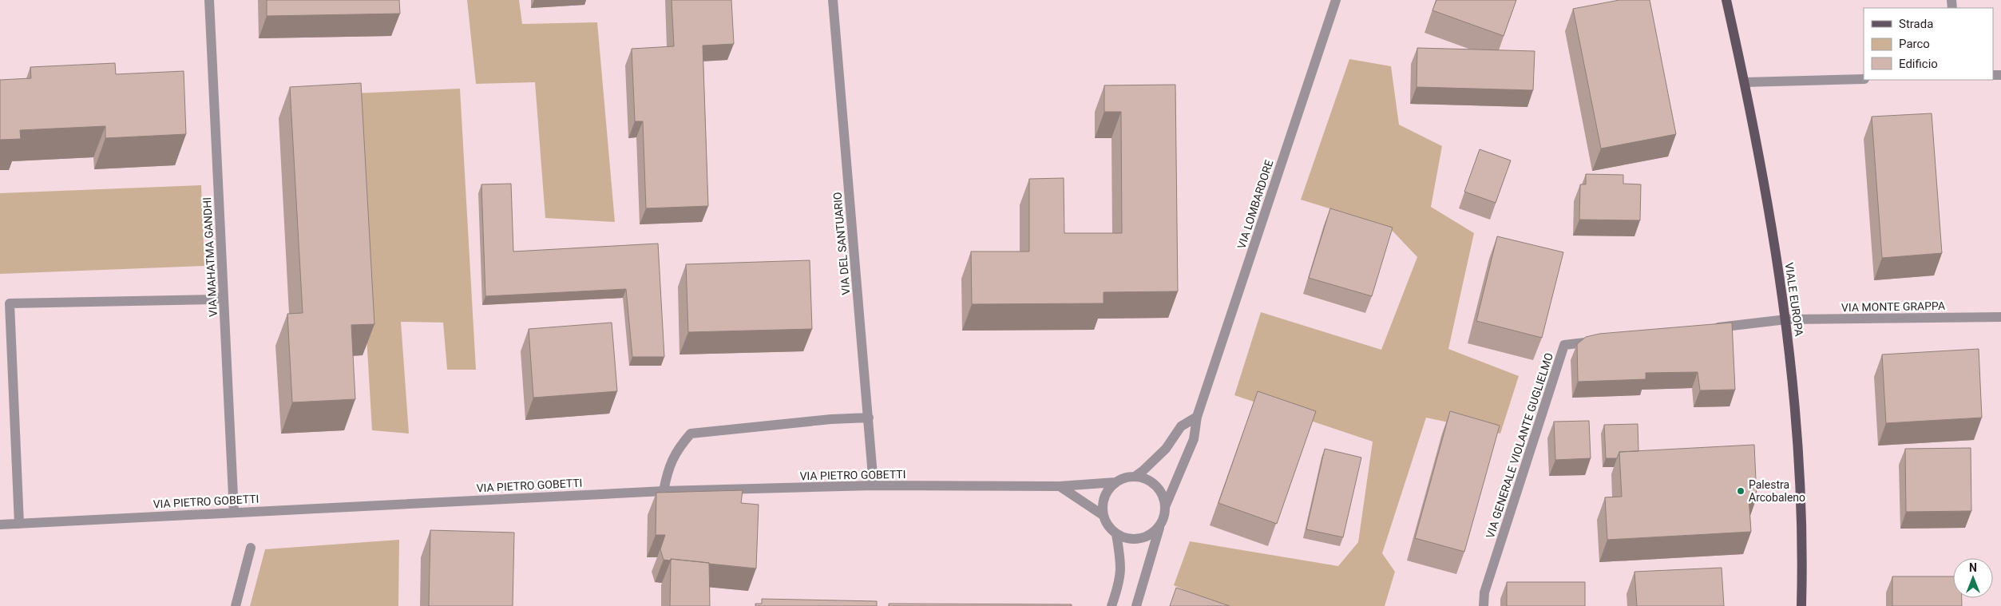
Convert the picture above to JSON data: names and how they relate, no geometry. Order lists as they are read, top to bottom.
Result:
{
  "streets": {
    "main road": ["VIALE EUROPA"],
    "street": [
      "VIA LOMBARDORE",
      "VIA DEL SANTUARIO",
      "VIA MAHATMA GANDHI",
      "VIA MONTE GRAPPA",
      "VIA GENERALE VIOLANTE GUGLIELMO",
      "VIA PIETRO GOBETTI"
    ]
  },
  "crossings": [
    ["VIA LOMBARDORE", "VIA PIETRO GOBETTI"],
    ["VIA DEL SANTUARIO", "VIA PIETRO GOBETTI"],
    ["VIA MAHATMA GANDHI", "VIA PIETRO GOBETTI"],
    ["VIALE EUROPA", "VIA MONTE GRAPPA"]
  ],
  "places": ["Palestra Arcobaleno"],
  "legend": ["Strada", "Parco", "Edificio"],
  "north": "top"
}
